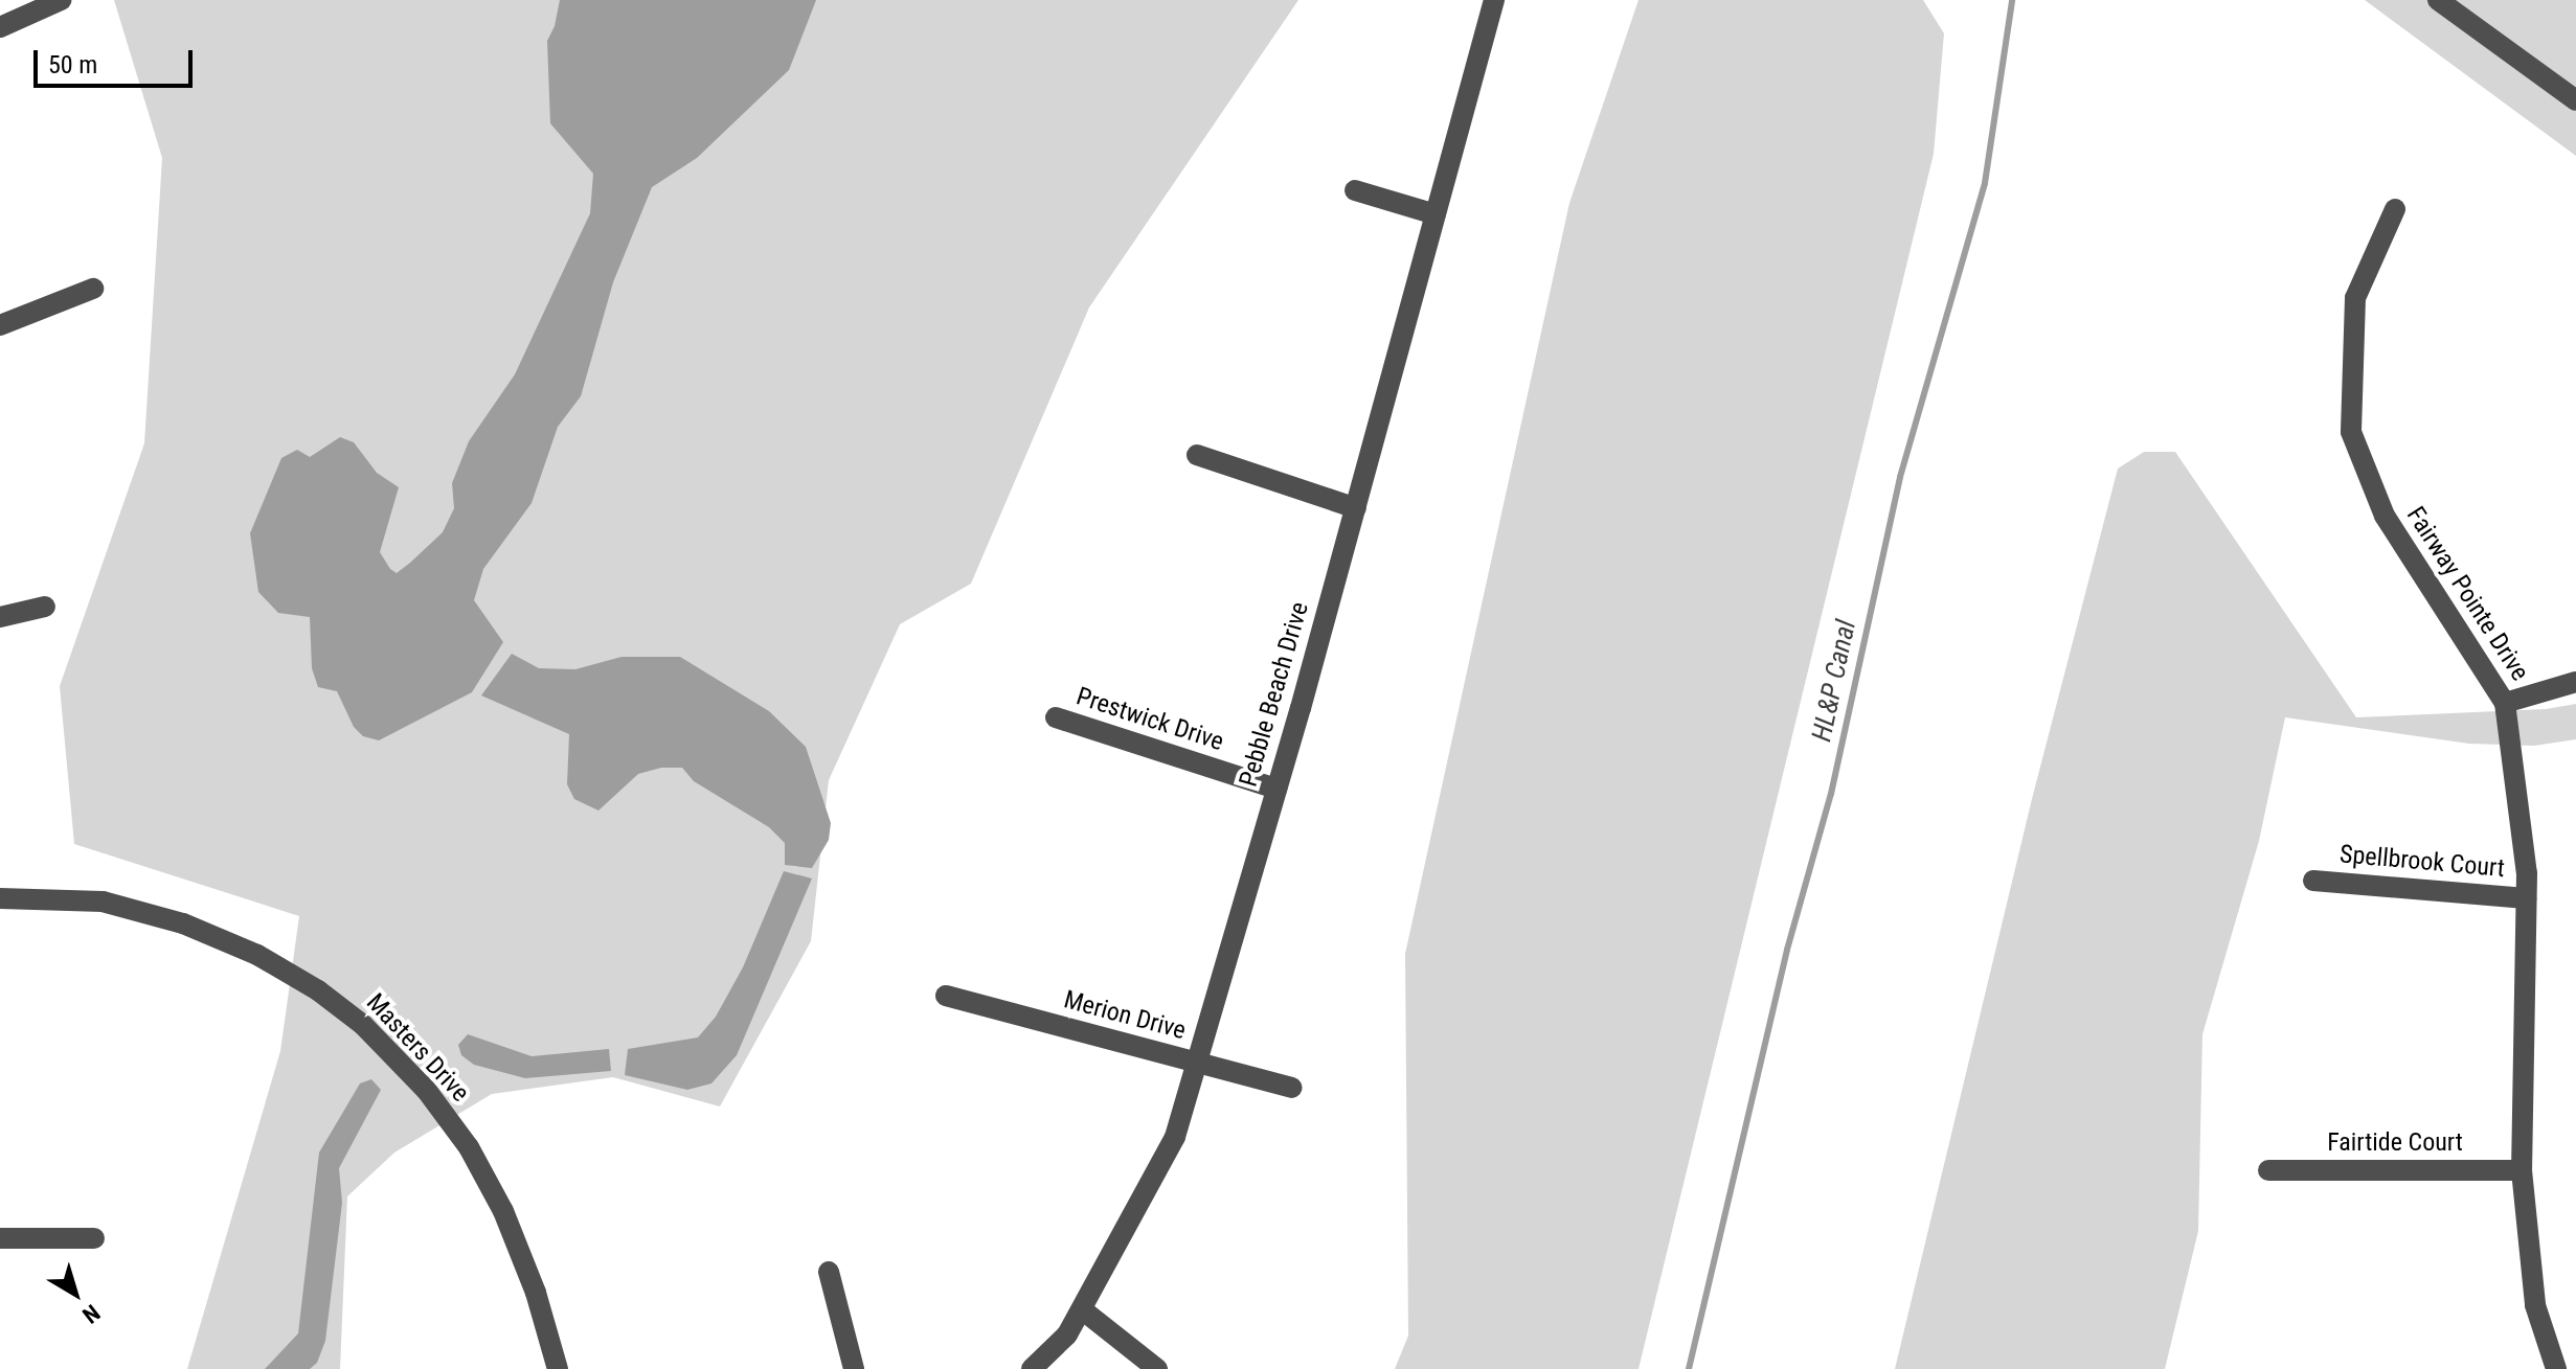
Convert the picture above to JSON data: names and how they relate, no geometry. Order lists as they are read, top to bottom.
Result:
{
  "streets": {
    "street": [
      "Fairway Pointe Drive",
      "Pebble Beach Drive",
      "Prestwick Drive",
      "Spellbrook Court",
      "Merion Drive",
      "Masters Drive",
      "Fairtide Court"
    ]
  },
  "crossings": [
    ["Fairway Pointe Drive", "Spellbrook Court"],
    ["Fairway Pointe Drive", "Fairtide Court"],
    ["Pebble Beach Drive", "Prestwick Drive"],
    ["Pebble Beach Drive", "Merion Drive"]
  ],
  "water": ["HL&P Canal"],
  "scale_bar": "50 m",
  "north": "bottom right"
}
